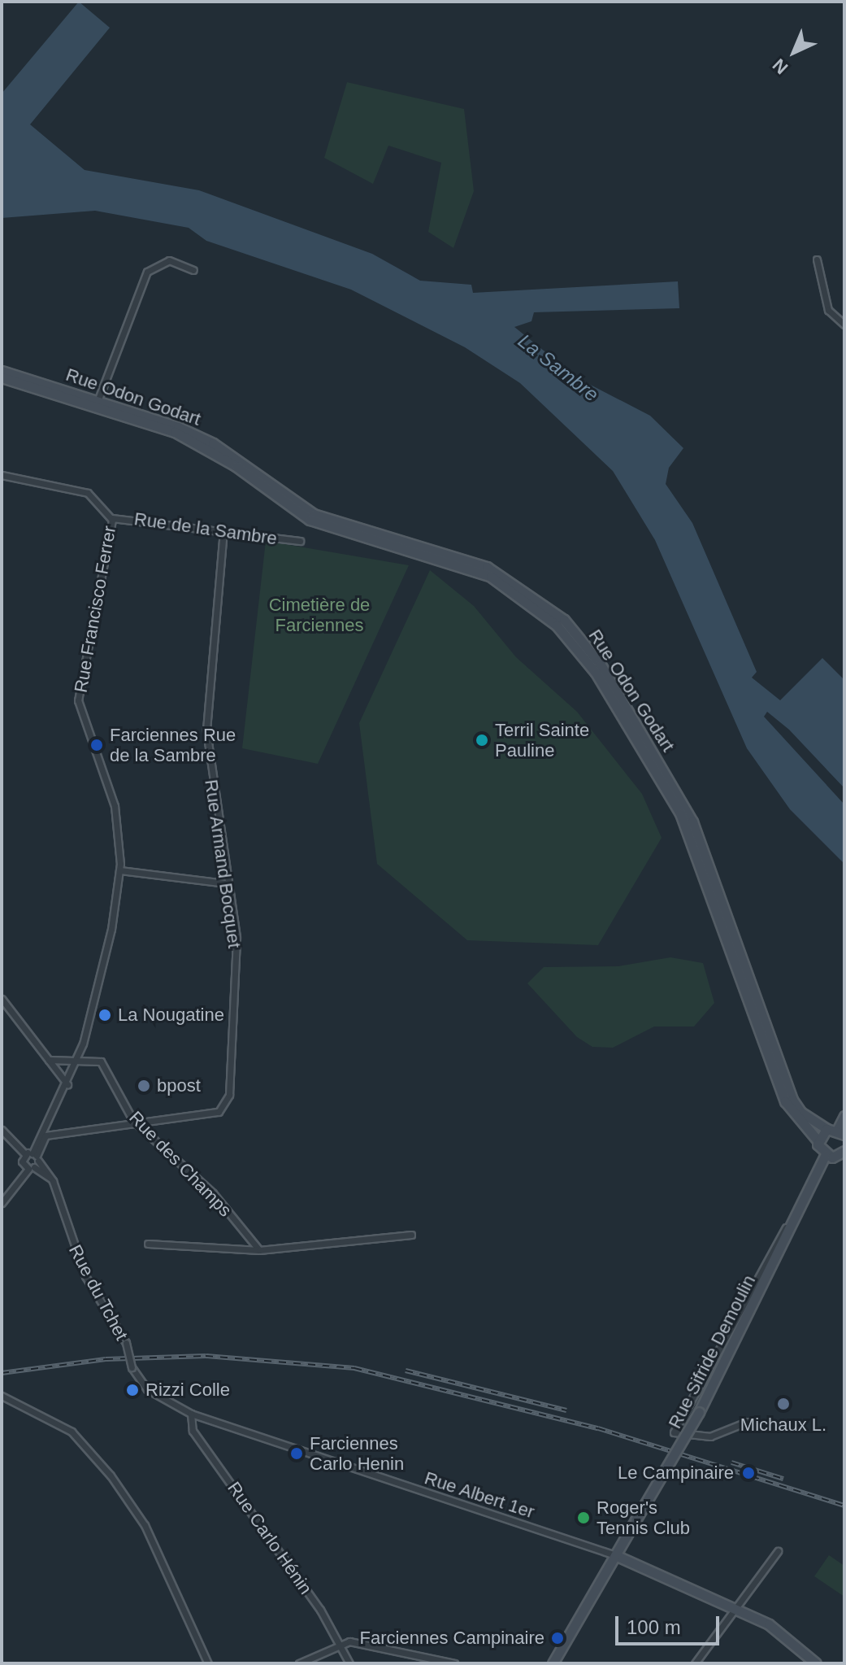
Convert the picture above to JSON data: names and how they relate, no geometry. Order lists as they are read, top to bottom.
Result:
{
  "streets": {
    "main road": ["Rue Odon Godart", "Rue Sifride Demoulin", "Rue Albert 1er"],
    "street": [
      "Rue de la Sambre",
      "Rue Francisco Ferrer",
      "Rue Armand Bocquet",
      "Rue des Champs",
      "Rue du Tchet",
      "Rue Carlo Hénin"
    ]
  },
  "crossings": [
    ["Rue de la Sambre", "Rue Francisco Ferrer"],
    ["Rue de la Sambre", "Rue Armand Bocquet"],
    ["Rue Francisco Ferrer", "Rue Armand Bocquet"],
    ["Rue Francisco Ferrer", "Rue des Champs"],
    ["Rue Francisco Ferrer", "Rue du Tchet"],
    ["Rue Armand Bocquet", "Rue des Champs"],
    ["Rue du Tchet", "Rue Albert 1er"],
    ["Rue Sifride Demoulin", "Rue Albert 1er"],
    ["Rue Albert 1er", "Rue Carlo Hénin"]
  ],
  "water": ["La Sambre"],
  "parks": ["Cimetière de Farciennes"],
  "places": [
    "Terril Sainte Pauline",
    "Farciennes Rue de la Sambre",
    "La Nougatine",
    "bpost",
    "Rizzi Colle",
    "Michaux L.",
    "Farciennes Carlo Henin",
    "Le Campinaire",
    "Roger's Tennis Club",
    "Farciennes Campinaire"
  ],
  "scale_bar": "100 m",
  "north": "bottom left"
}
